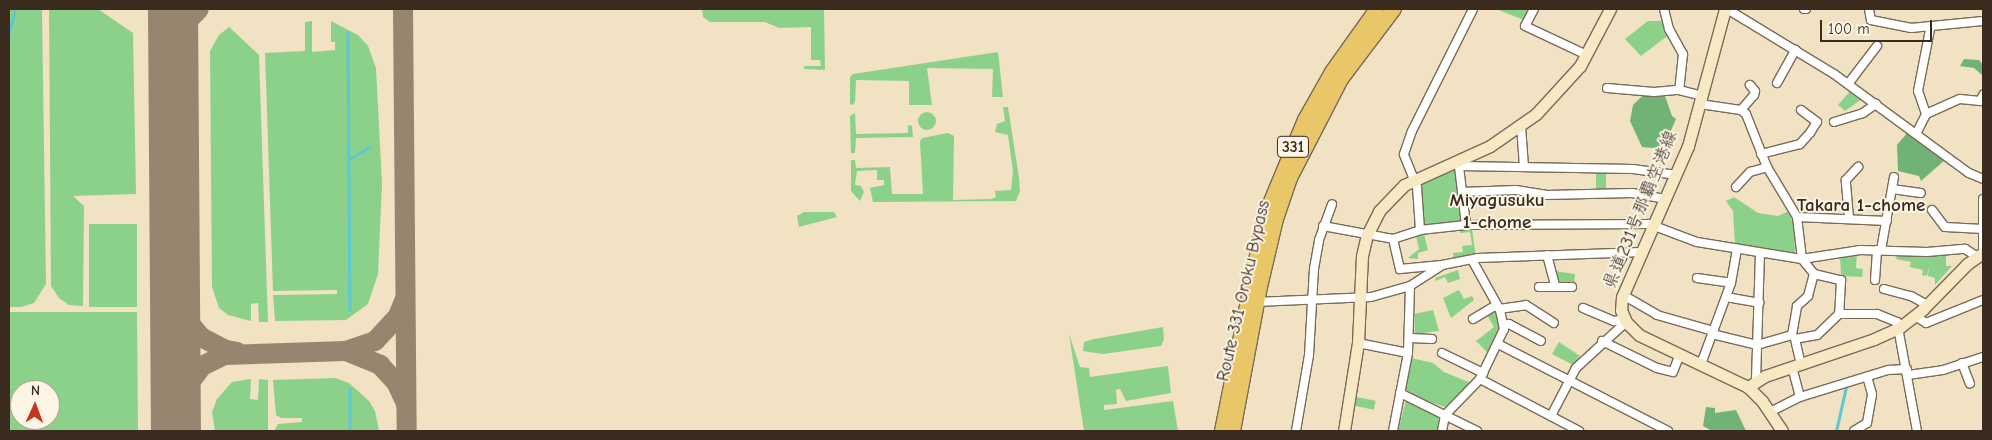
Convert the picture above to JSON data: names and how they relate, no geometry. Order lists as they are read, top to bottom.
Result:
{
  "streets": {
    "highway": ["331", "Route 331 Oroku Bypass"],
    "street": ["県道231号那覇空港線"]
  },
  "districts": ["Miyagusuku 1-chome", "Takara 1-chome"],
  "scale_bar": "100 m",
  "north": "top"
}
